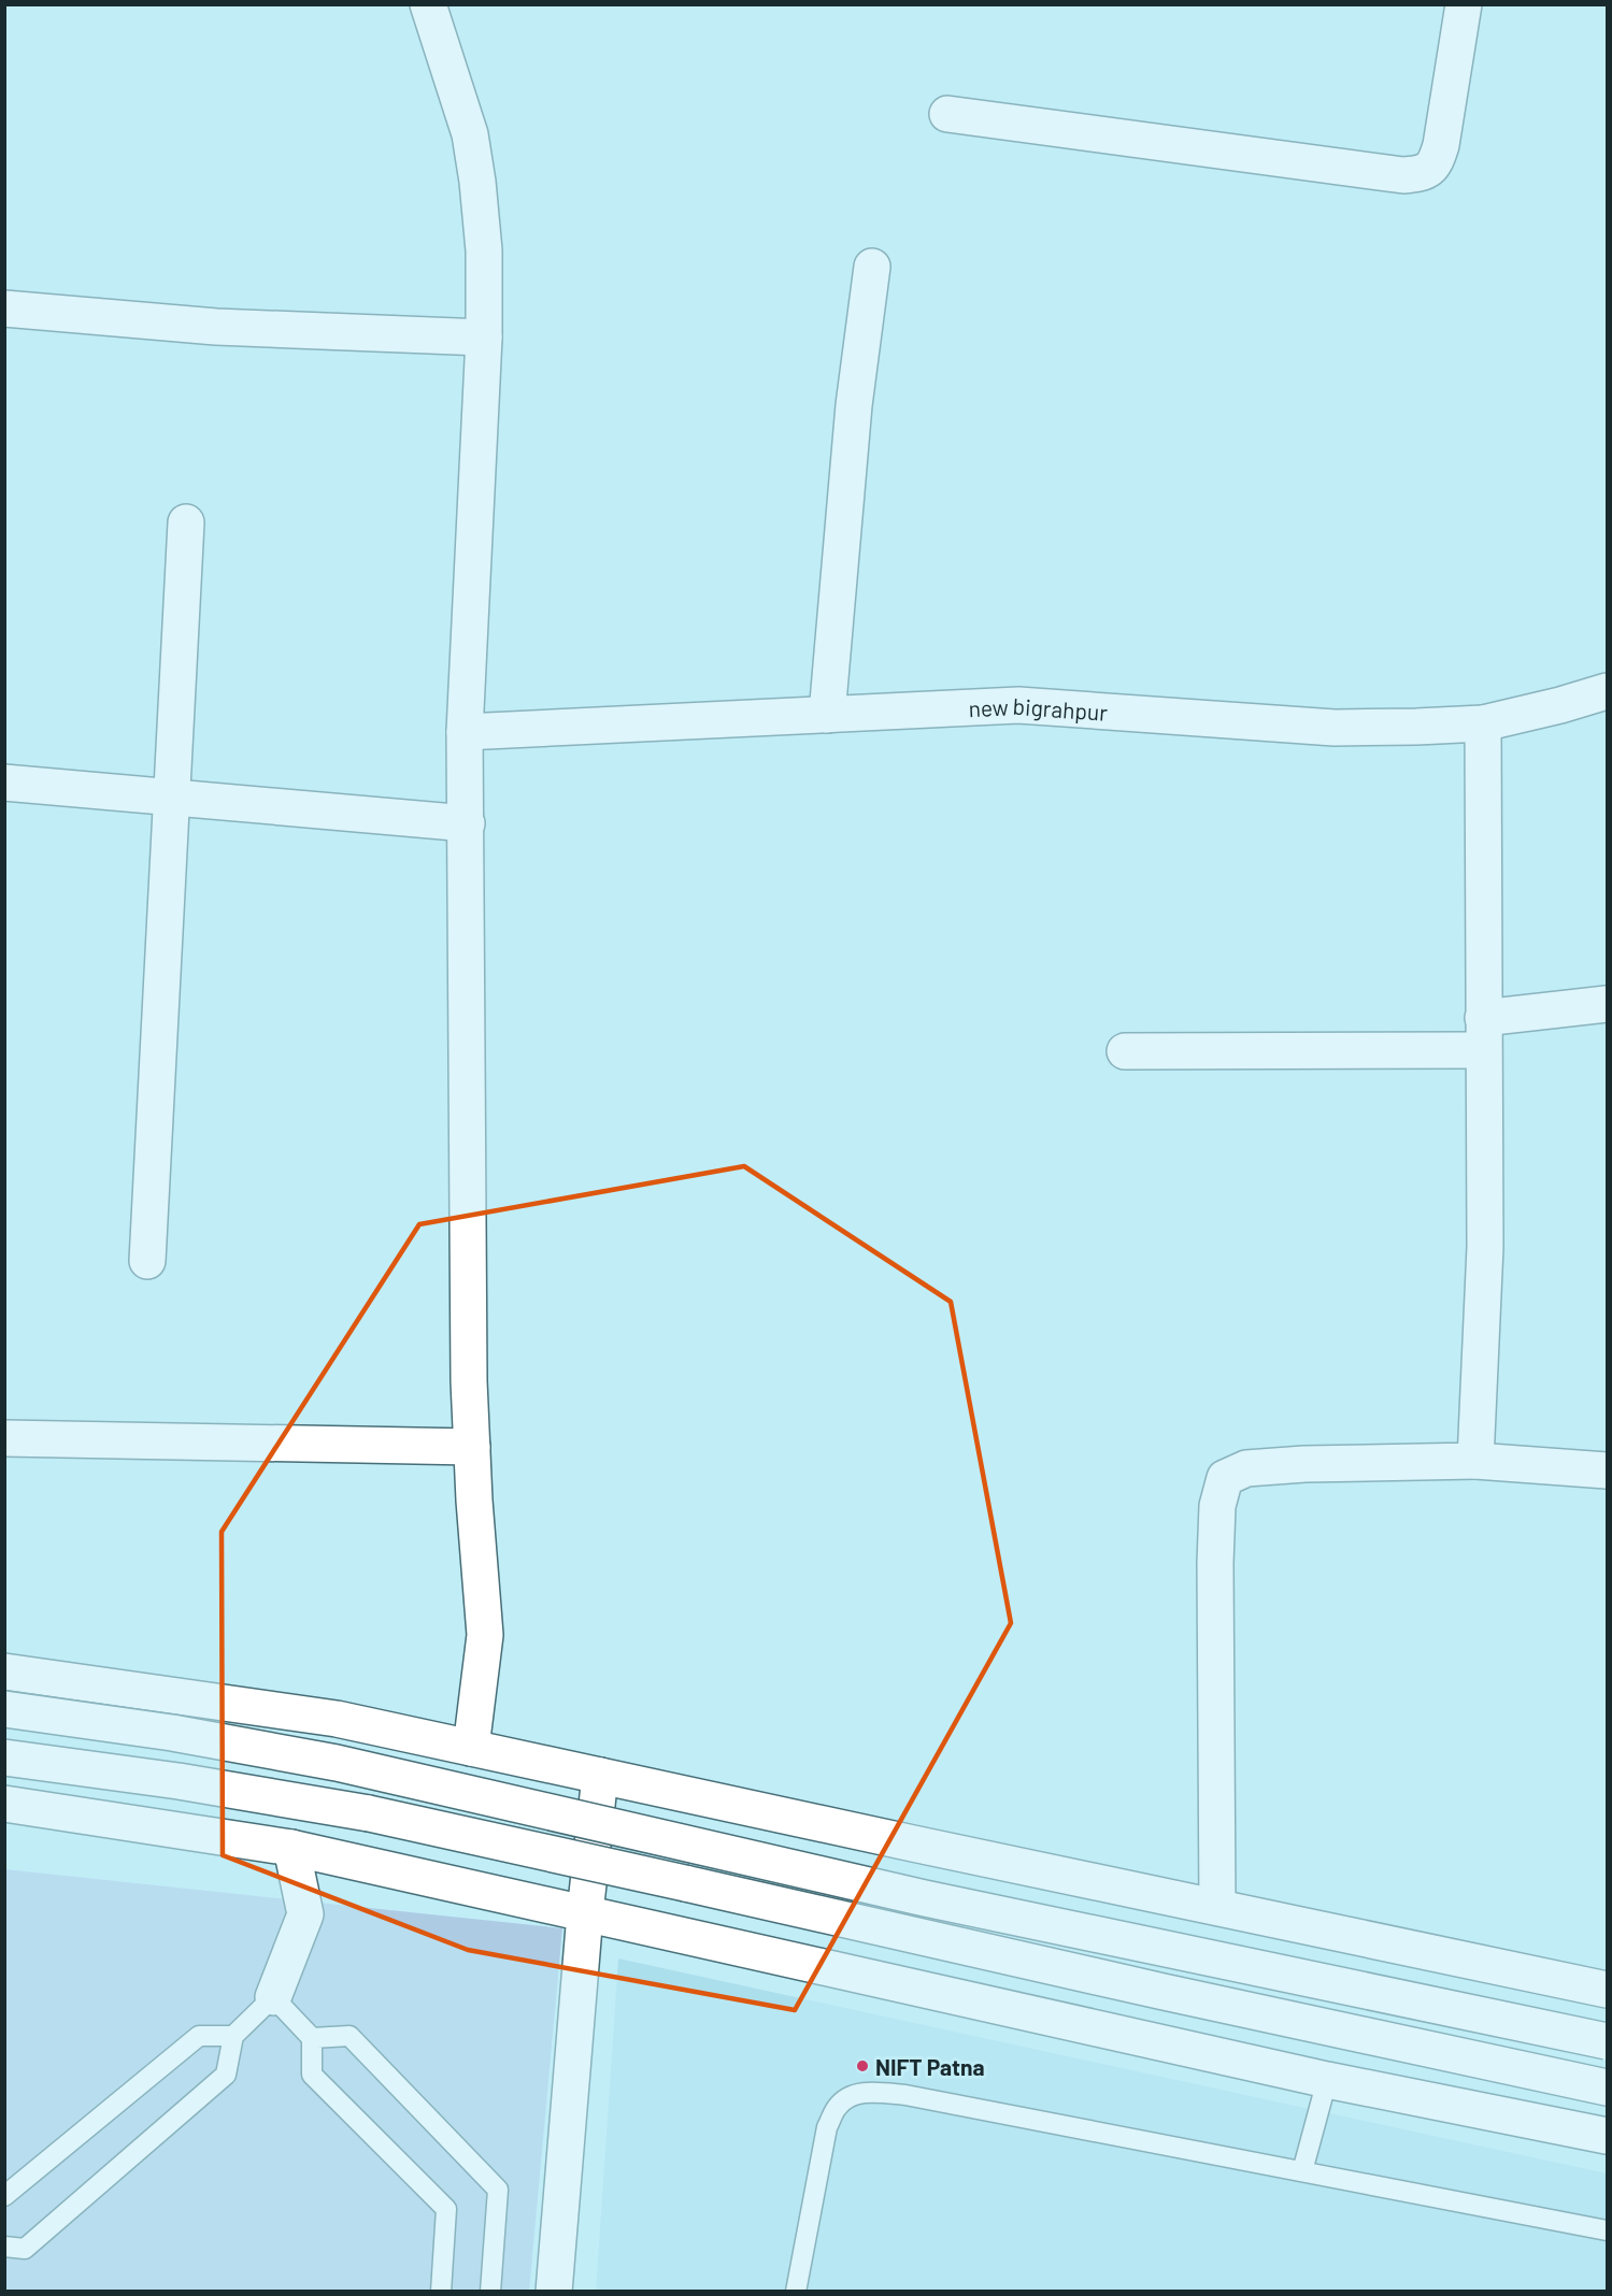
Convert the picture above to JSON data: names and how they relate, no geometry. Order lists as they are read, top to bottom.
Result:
{
  "streets": {
    "main road": ["new bigrahpur"]
  },
  "places": ["NIFT Patna"]
}
